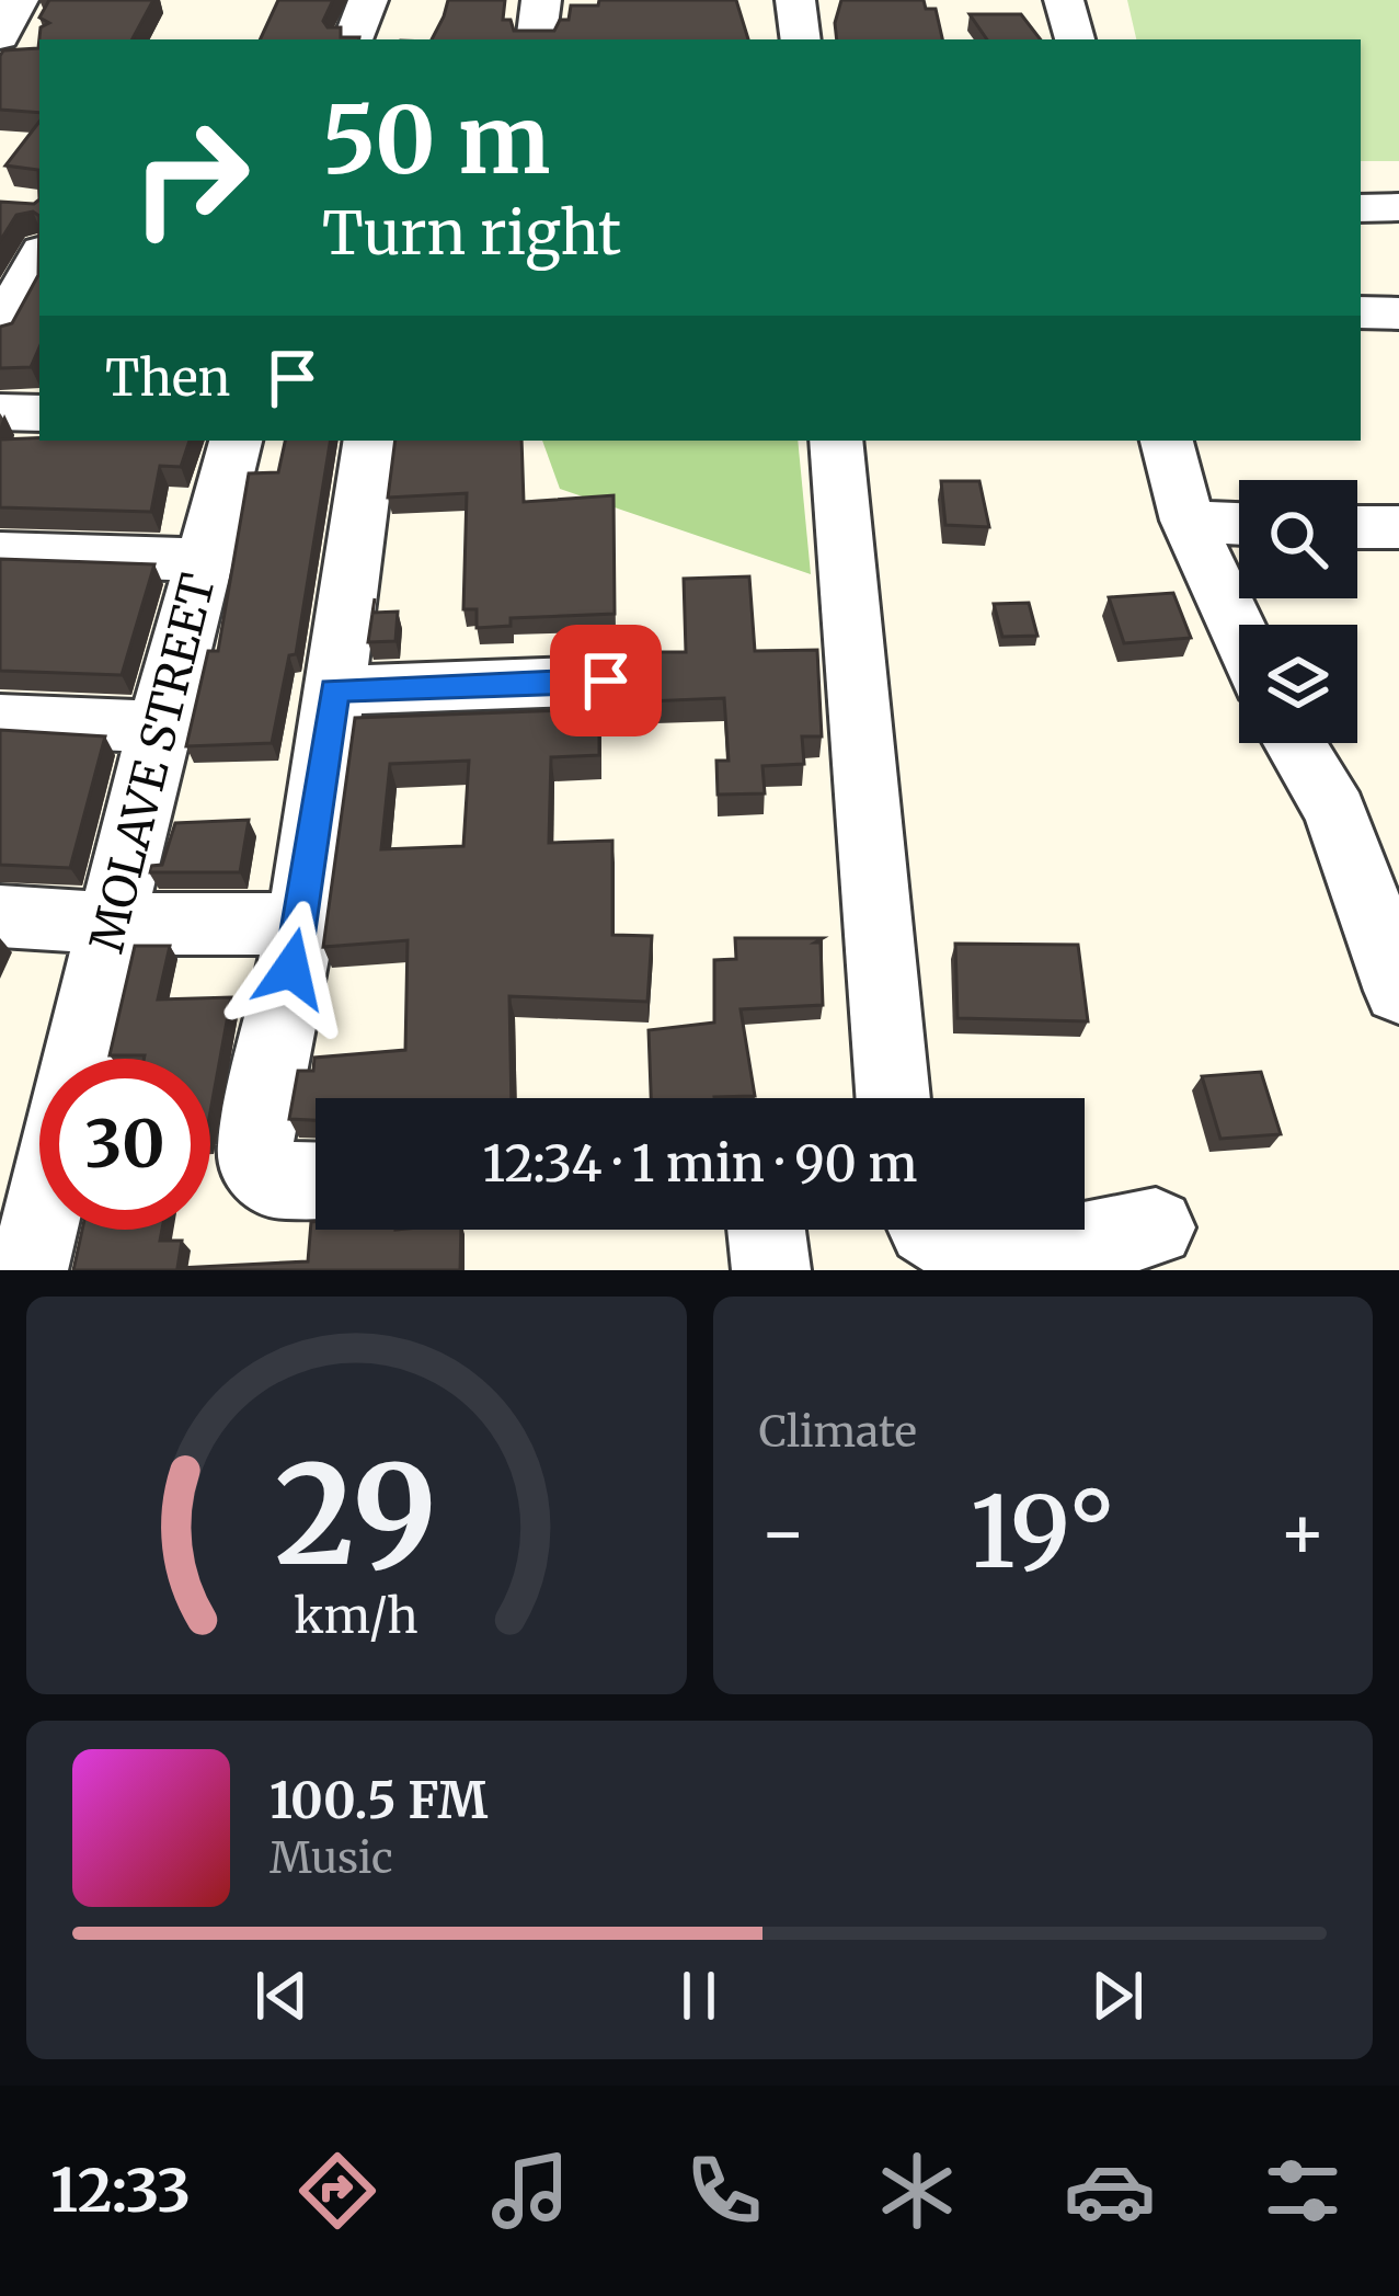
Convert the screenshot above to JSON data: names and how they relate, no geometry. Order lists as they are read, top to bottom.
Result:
{
  "streets": {
    "street": ["MOLAVE STREET"]
  },
  "page": {
    "turn": ["50 m", "Turn right"],
    "then": "Then",
    "limit": "30",
    "trip": "12:34 · 1 min · 90 m",
    "tile": "Climate",
    "heat": ["−", "19°", "+"],
    "song": ["100.5 FM", "Music"],
    "tabs": "12:33",
    "gauge": ["29", "km/h"]
  }
}
